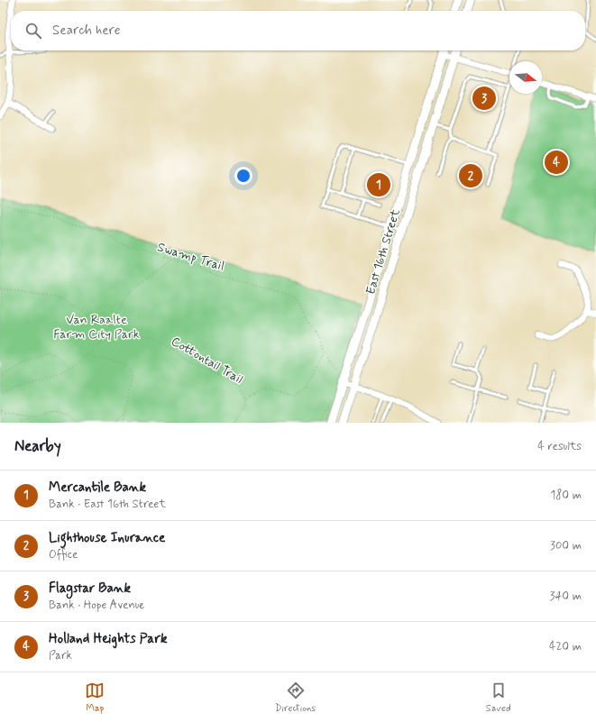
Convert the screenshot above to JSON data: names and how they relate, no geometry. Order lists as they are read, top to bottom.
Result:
{
  "streets": {
    "main road": ["East 16th Street"],
    "path": ["Swamp Trail", "Cottontail Trail"]
  },
  "parks": ["Van Raalte Farm City Park"],
  "north": "right",
  "page": {
    "search": "Search here",
    "pins": [
      "3",
      "4",
      "2",
      "1"
    ],
    "heading": ["Nearby", "4 results"],
    "list": [
      {
        "mark": "1",
        "name": "Mercantile Bank",
        "note": "Bank · East 16th Street",
        "value": "180 m"
      },
      {
        "mark": "2",
        "name": "Lighthouse Inurance",
        "note": "Office",
        "value": "300 m"
      },
      {
        "mark": "3",
        "name": "Flagstar Bank",
        "note": "Bank · Hope Avenue",
        "value": "340 m"
      },
      {
        "mark": "4",
        "name": "Holland Heights Park",
        "note": "Park",
        "value": "420 m"
      }
    ],
    "nav": ["Map", "Directions", "Saved"]
  }
}
